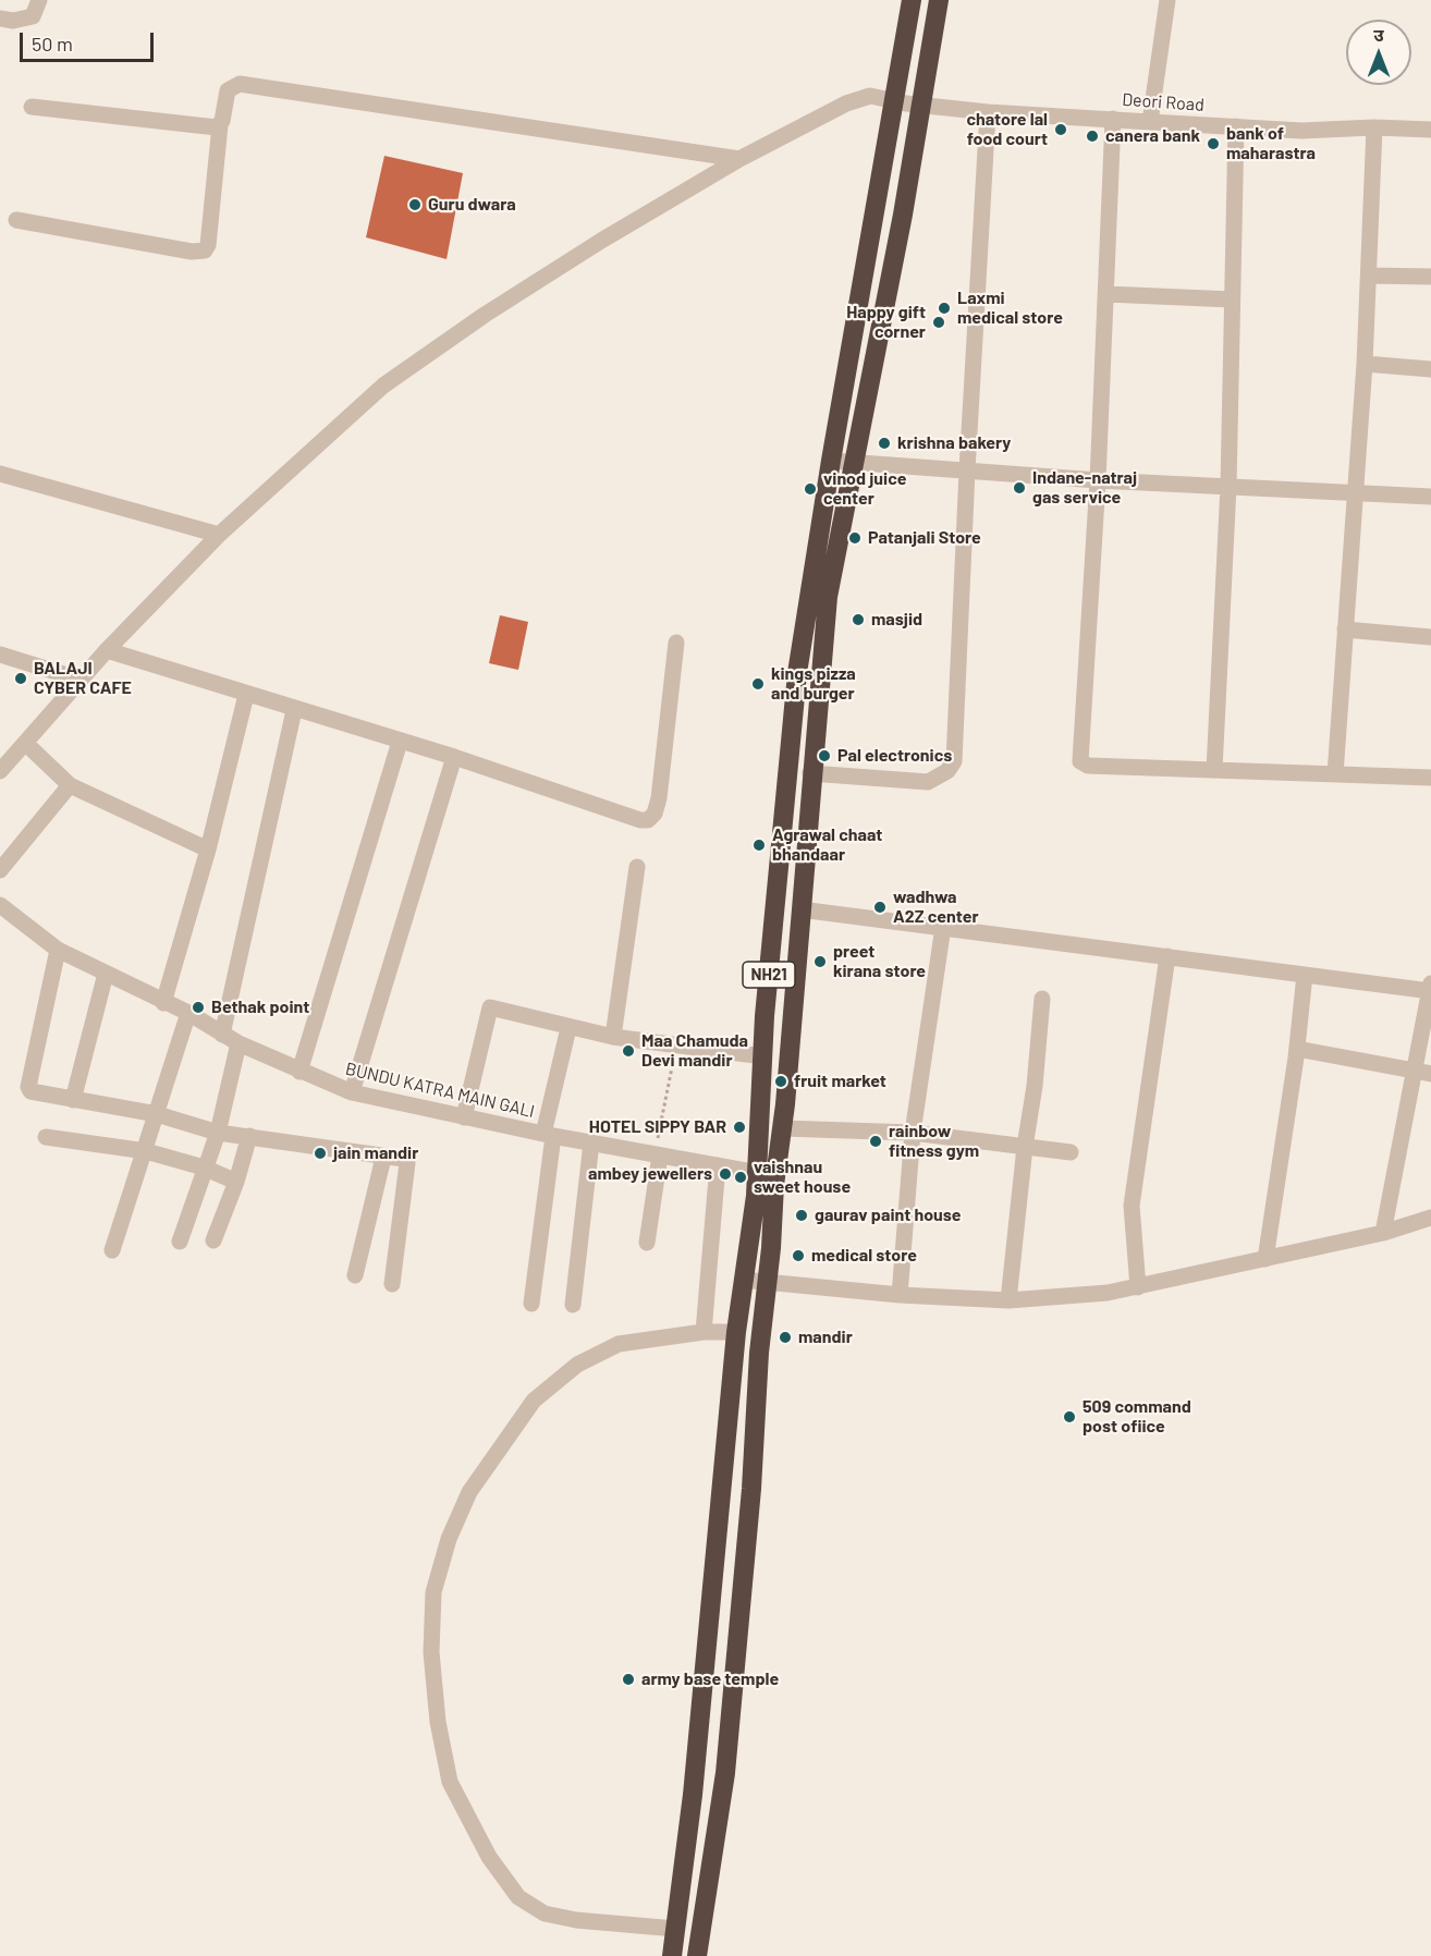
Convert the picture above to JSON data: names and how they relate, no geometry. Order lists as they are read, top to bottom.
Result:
{
  "streets": {
    "highway": ["NH21"],
    "street": ["Deori Road", "BUNDU KATRA MAIN GALI"]
  },
  "crossings": [
    ["Deori Road", "NH21"],
    ["NH21", "BUNDU KATRA MAIN GALI"]
  ],
  "places": [
    "chatore lal food court",
    "canera bank",
    "bank of maharastra",
    "Guru dwara",
    "Laxmi medical store",
    "Happy gift corner",
    "krishna bakery",
    "Indane-natraj gas service",
    "vinod juice center",
    "Patanjali Store",
    "masjid",
    "BALAJI CYBER CAFE",
    "kings pizza and burger",
    "Pal electronics",
    "Agrawal chaat bhandaar",
    "wadhwa A2Z center",
    "preet kirana store",
    "Bethak point",
    "Maa Chamuda Devi mandir",
    "fruit market",
    "HOTEL SIPPY BAR",
    "rainbow fitness gym",
    "jain mandir",
    "ambey jewellers",
    "vaishnau sweet house",
    "gaurav paint house",
    "medical store",
    "mandir",
    "509 command post ofiice",
    "army base temple"
  ],
  "scale_bar": "50 m",
  "north": "top"
}
